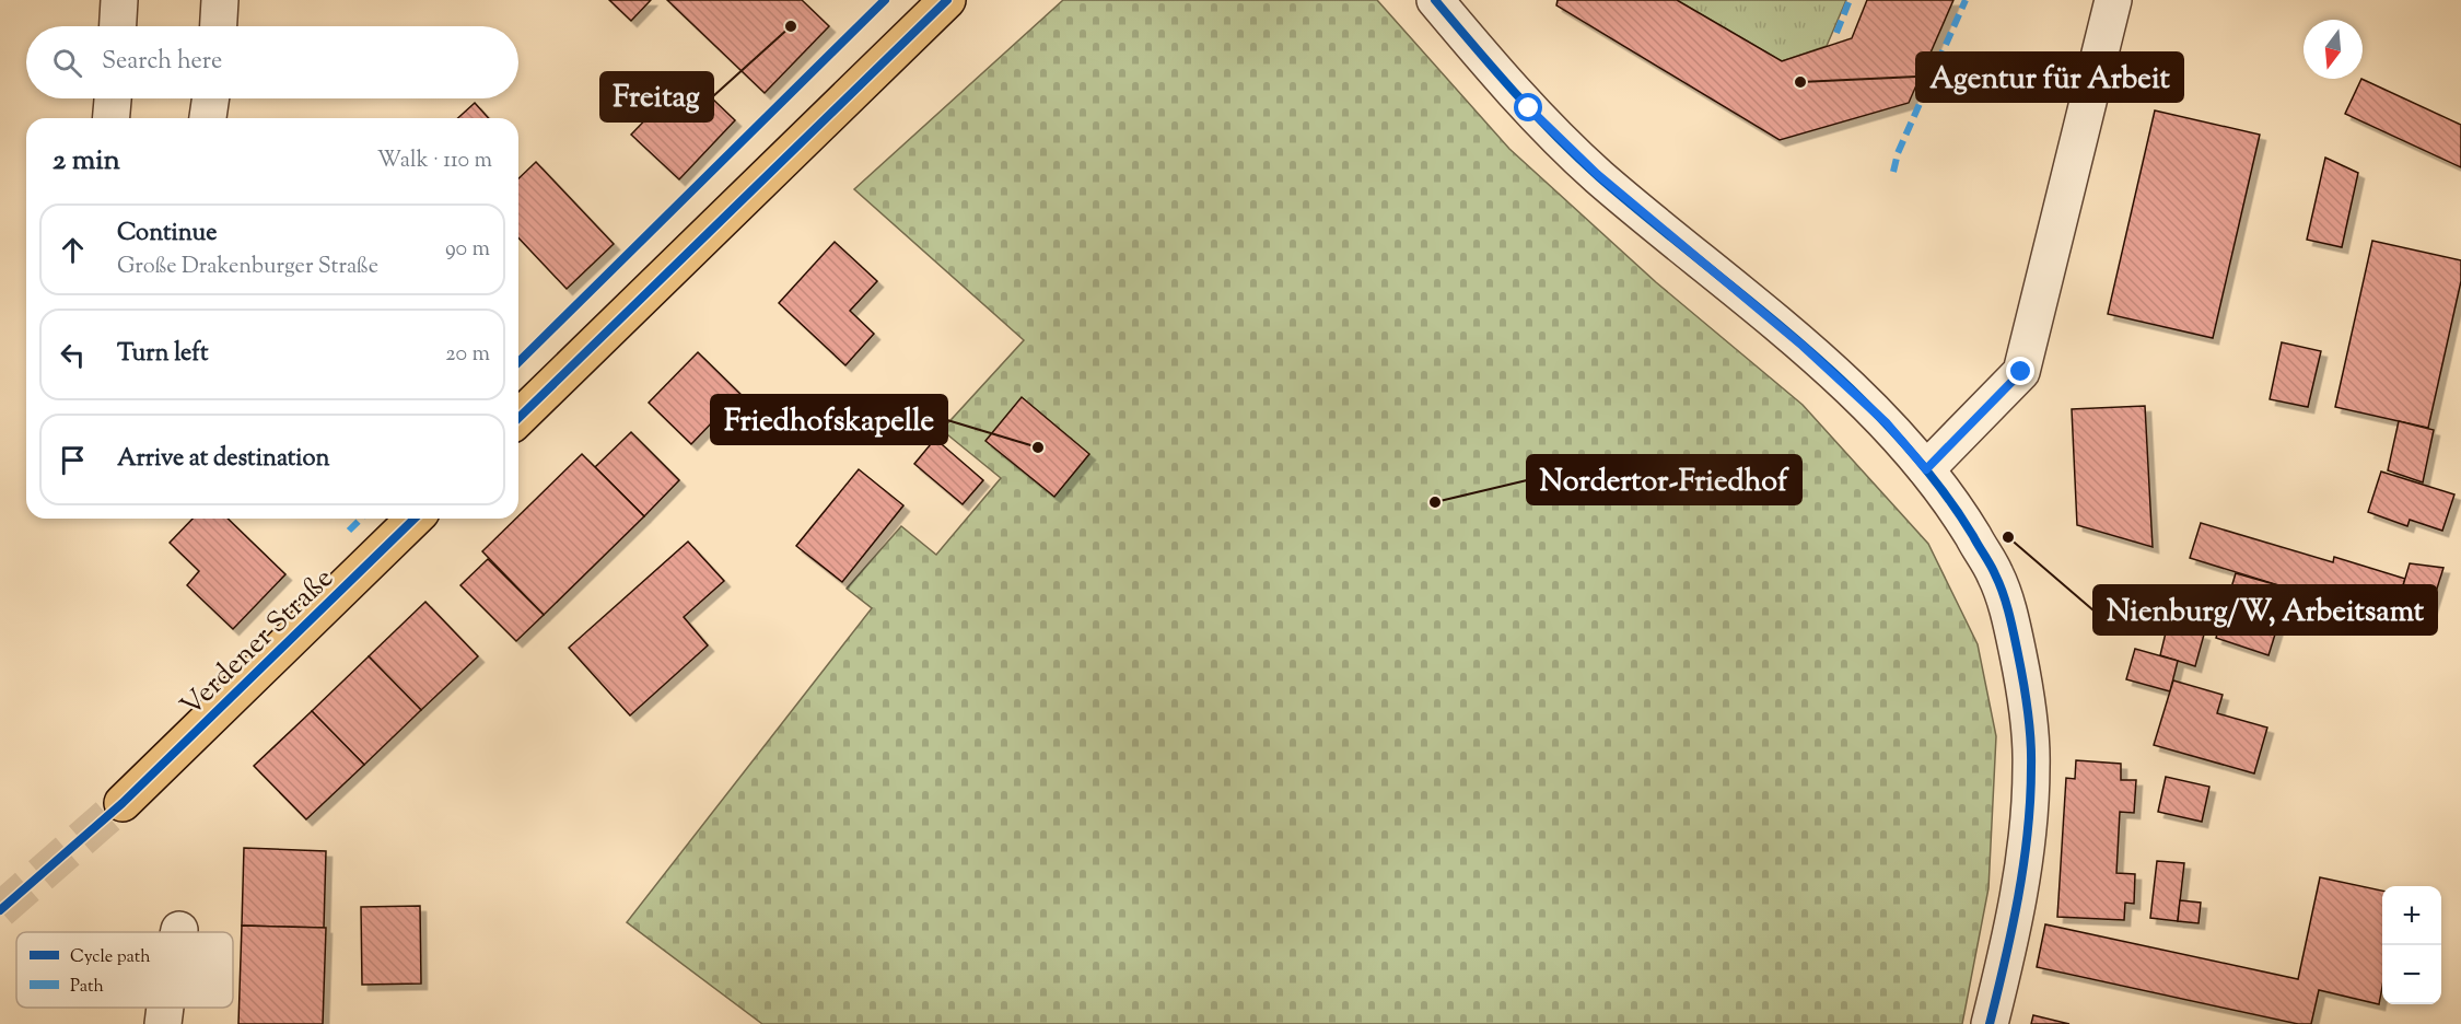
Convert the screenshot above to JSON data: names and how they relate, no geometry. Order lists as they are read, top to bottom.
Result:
{
  "streets": {
    "main road": ["Verdener Straße"]
  },
  "places": [
    "Freitag",
    "Agentur für Arbeit",
    "Friedhofskapelle",
    "Nordertor-Friedhof",
    "Nienburg/W, Arbeitsamt"
  ],
  "legend": ["Cycle path", "Path"],
  "north": "bottom",
  "page": {
    "search": "Search here",
    "heading": ["2 min", "Walk · 110 m"],
    "list": [
      ["Continue", "Große Drakenburger Straße", "90 m"],
      ["Turn left", "20 m"],
      "Arrive at destination"
    ],
    "map_buttons": ["+", "−"]
  }
}
